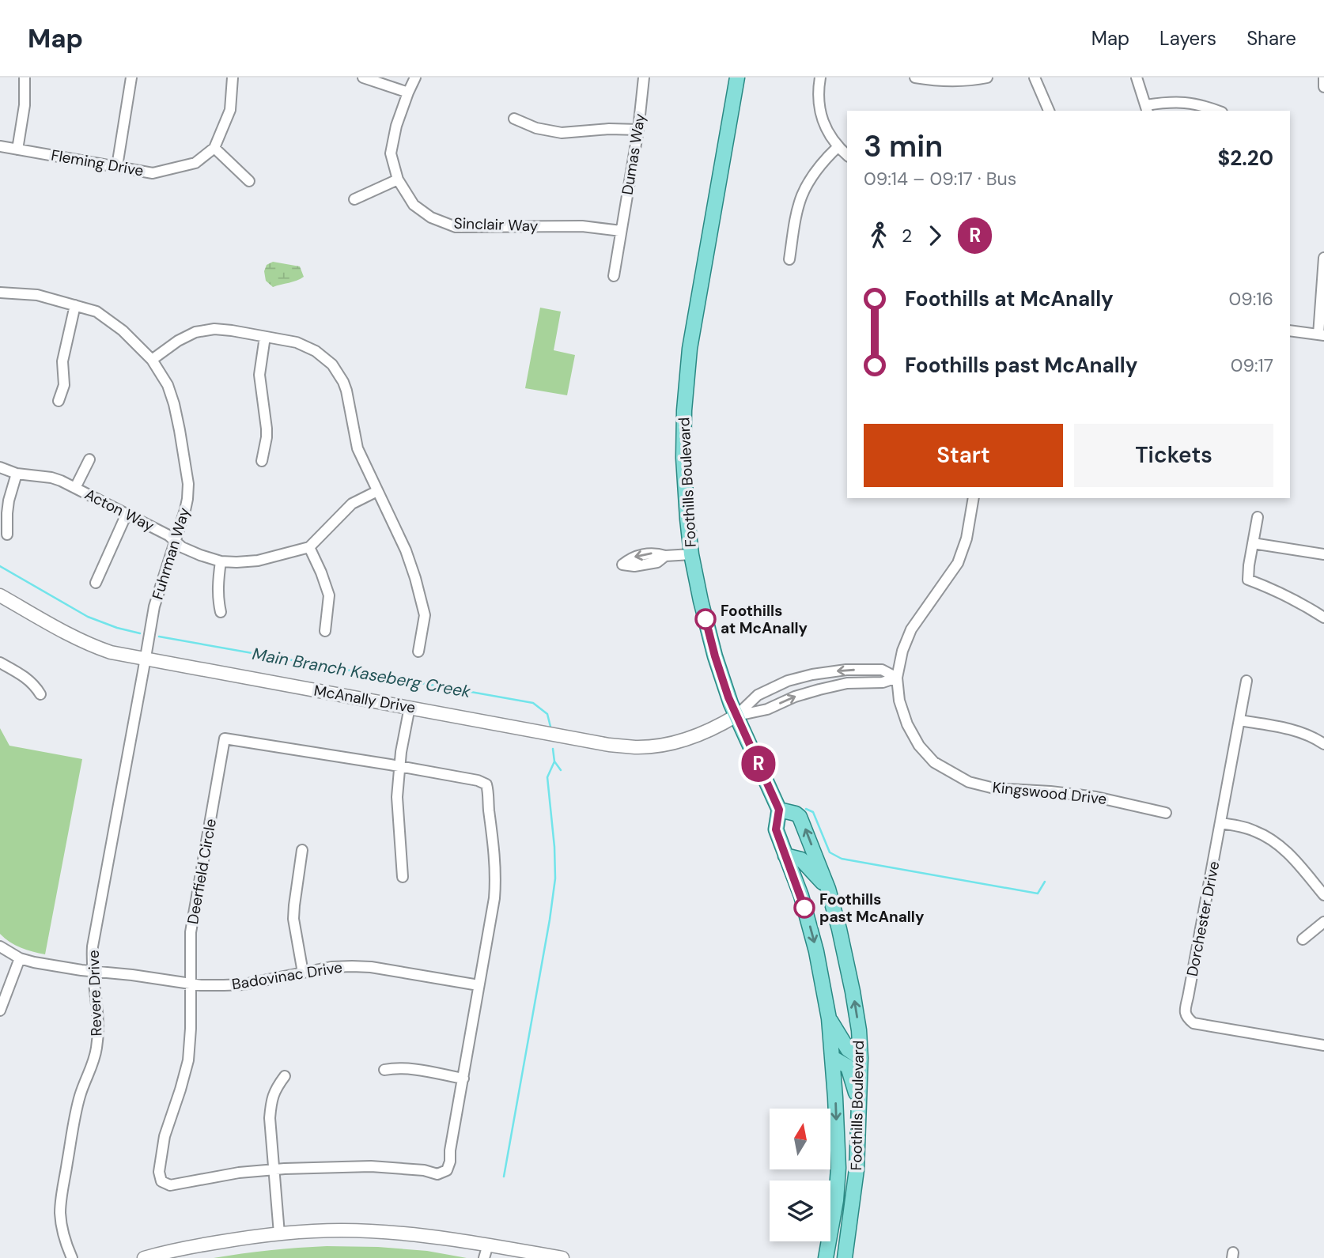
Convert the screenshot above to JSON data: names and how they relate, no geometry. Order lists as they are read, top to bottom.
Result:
{
  "streets": {
    "main road": ["Foothills Boulevard"],
    "street": [
      "Dumas Way",
      "Fleming Drive",
      "Sinclair Way",
      "Acton Way",
      "Fuhrman Way",
      "McAnally Drive",
      "Kingswood Drive",
      "Deerfield Circle",
      "Dorchester Drive",
      "Badovinac Drive",
      "Revere Drive"
    ]
  },
  "crossings": [
    ["Dumas Way", "Sinclair Way"],
    ["Foothills Boulevard", "McAnally Drive"],
    ["Acton Way", "Fuhrman Way"],
    ["Fuhrman Way", "McAnally Drive"],
    ["Fuhrman Way", "Revere Drive"],
    ["McAnally Drive", "Kingswood Drive"],
    ["McAnally Drive", "Revere Drive"],
    ["Deerfield Circle", "Badovinac Drive"],
    ["Badovinac Drive", "Revere Drive"]
  ],
  "water": ["Main Branch Kaseberg Creek"],
  "places": ["Foothills at McAnally", "Foothills past McAnally"],
  "lines": ["bus line R"],
  "north": "top",
  "page": {
    "header": "Map",
    "nav": ["Map", "Layers", "Share"],
    "on_map": "R",
    "heading": ["3 min", "09:14 – 09:17 · Bus", "$2.20"],
    "legs": ["2", "R"],
    "list": [
      {
        "name": "Foothills at McAnally",
        "value": "09:16"
      },
      {
        "name": "Foothills past McAnally",
        "value": "09:17"
      }
    ],
    "buttons": ["Start", "Tickets"]
  }
}
